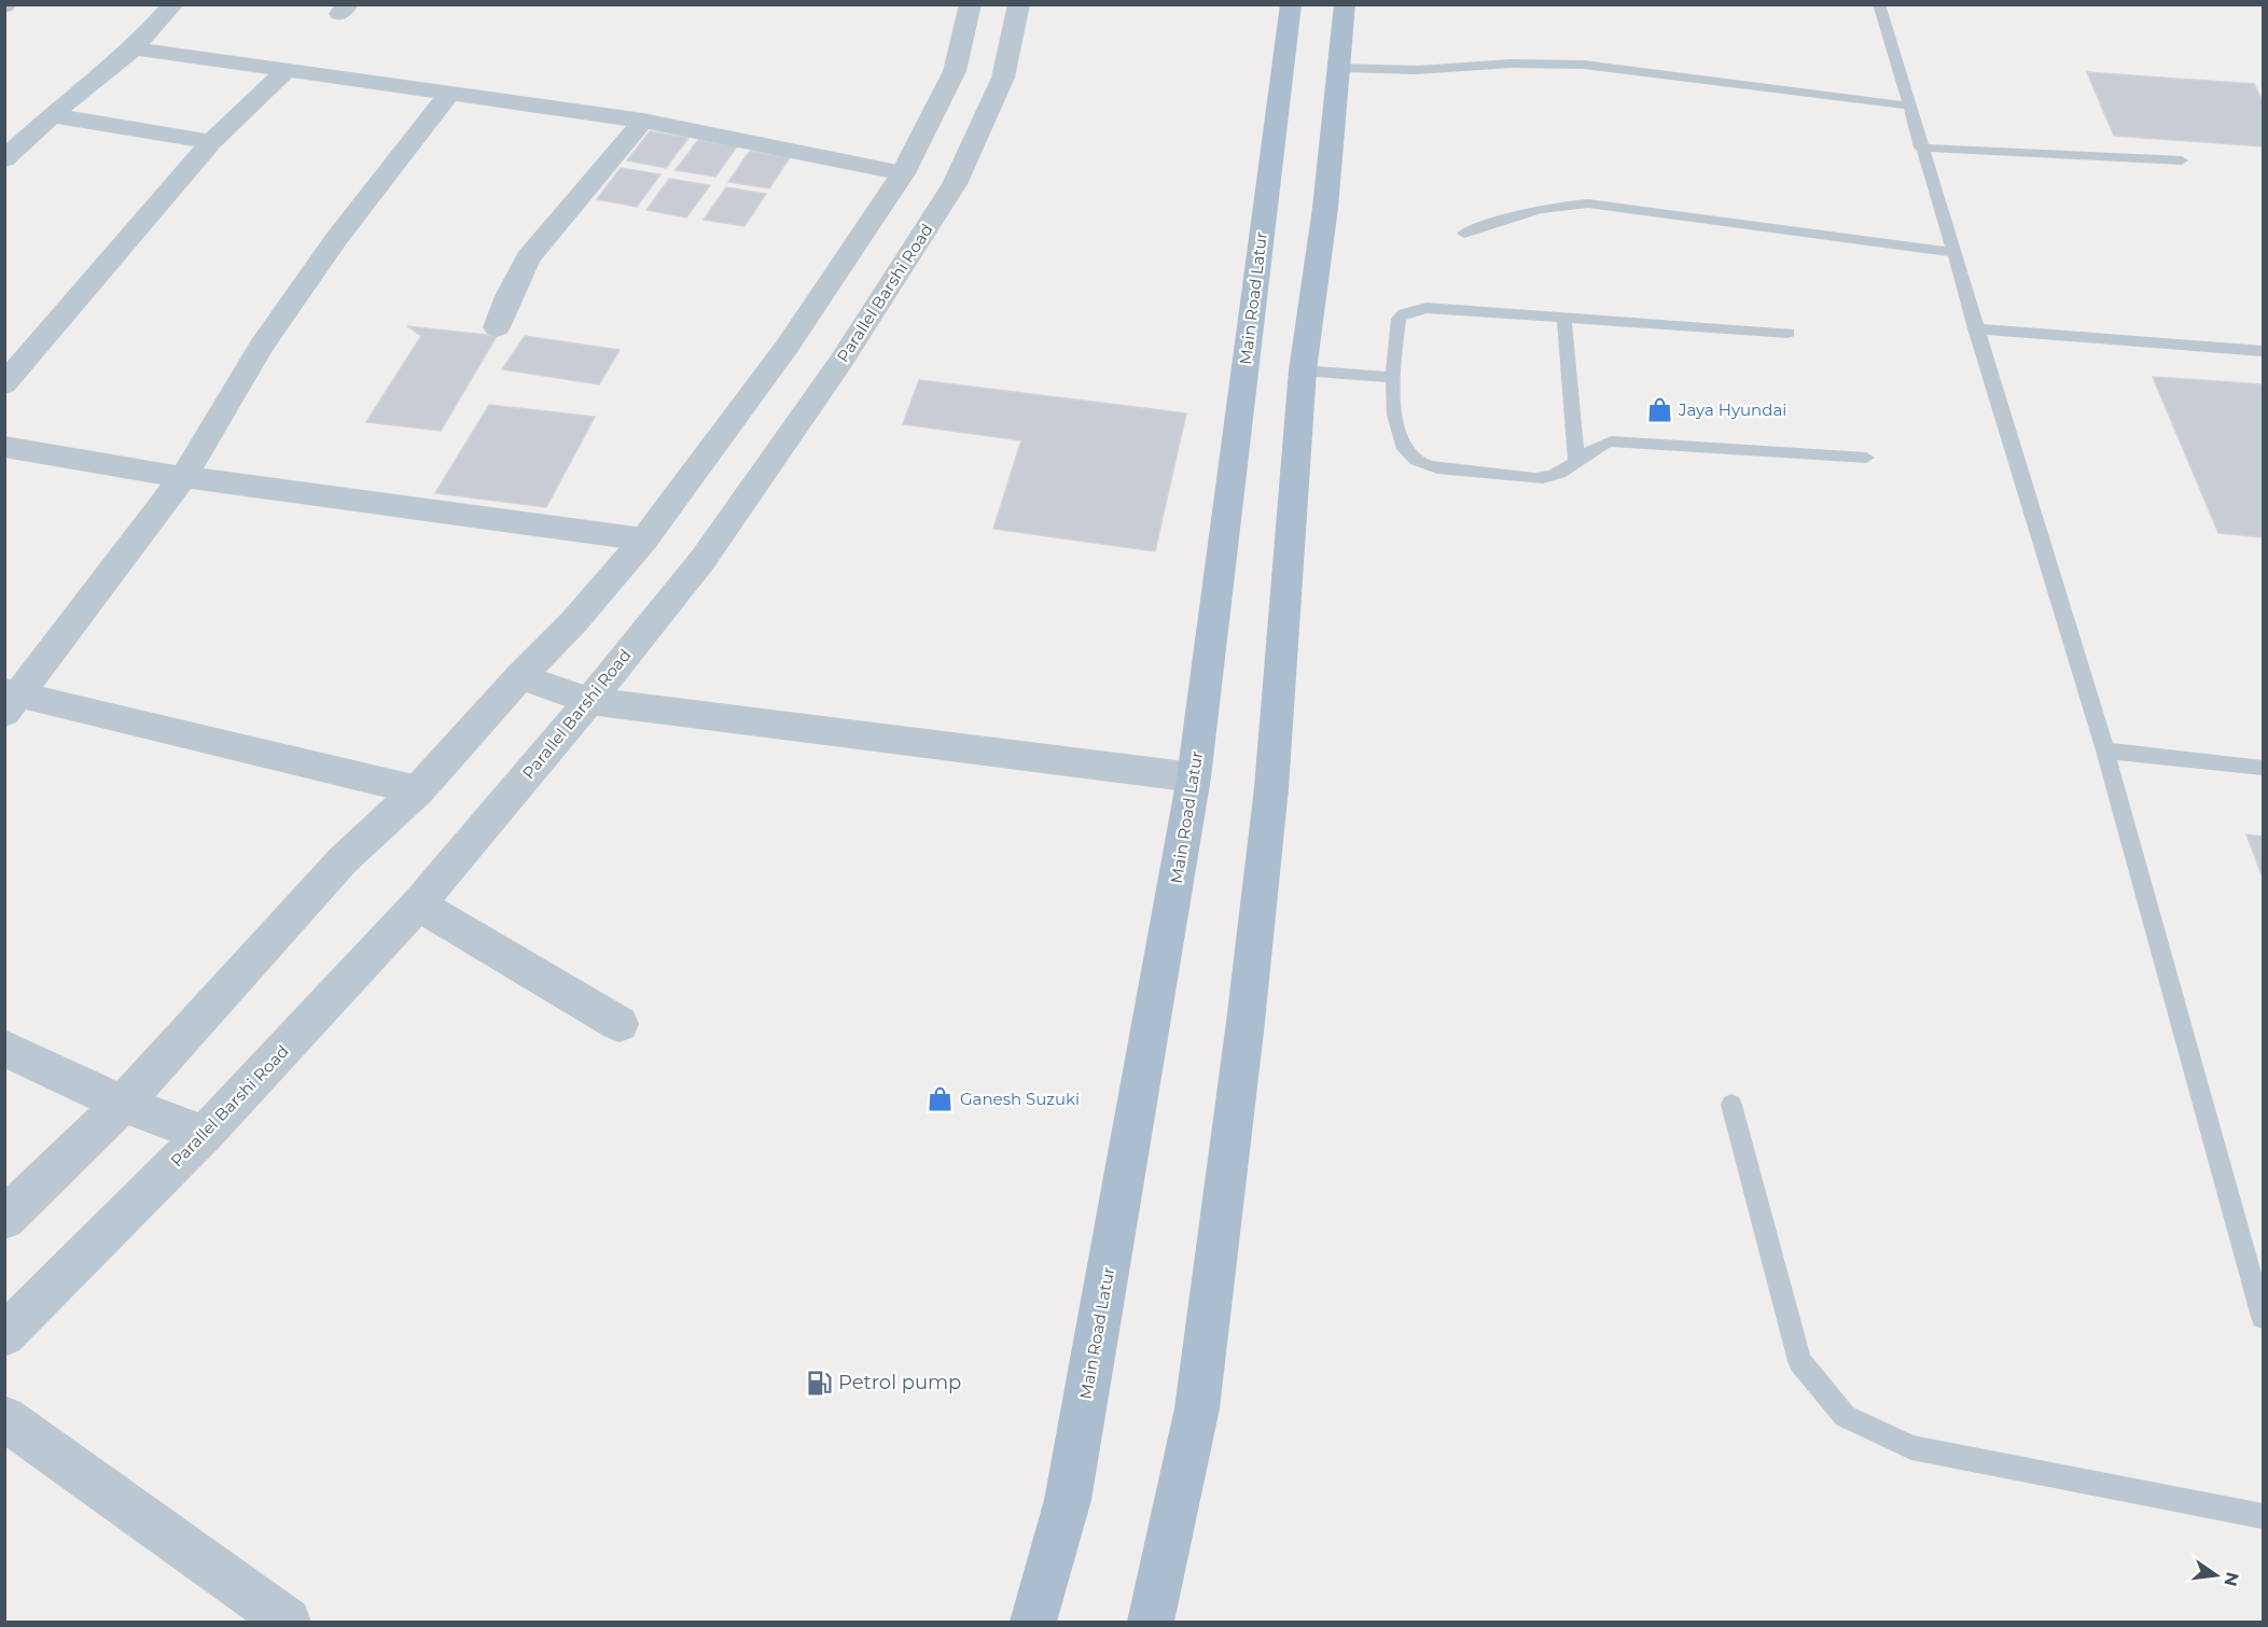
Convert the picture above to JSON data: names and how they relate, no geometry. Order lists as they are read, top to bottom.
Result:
{
  "streets": {
    "main road": ["Main Road Latur"],
    "street": ["Parallel Barshi Road"]
  },
  "places": {
    "shop": ["Jaya Hyundai", "Ganesh Suzuki"],
    "fuel station": ["Petrol pump"]
  },
  "north": "right"
}
